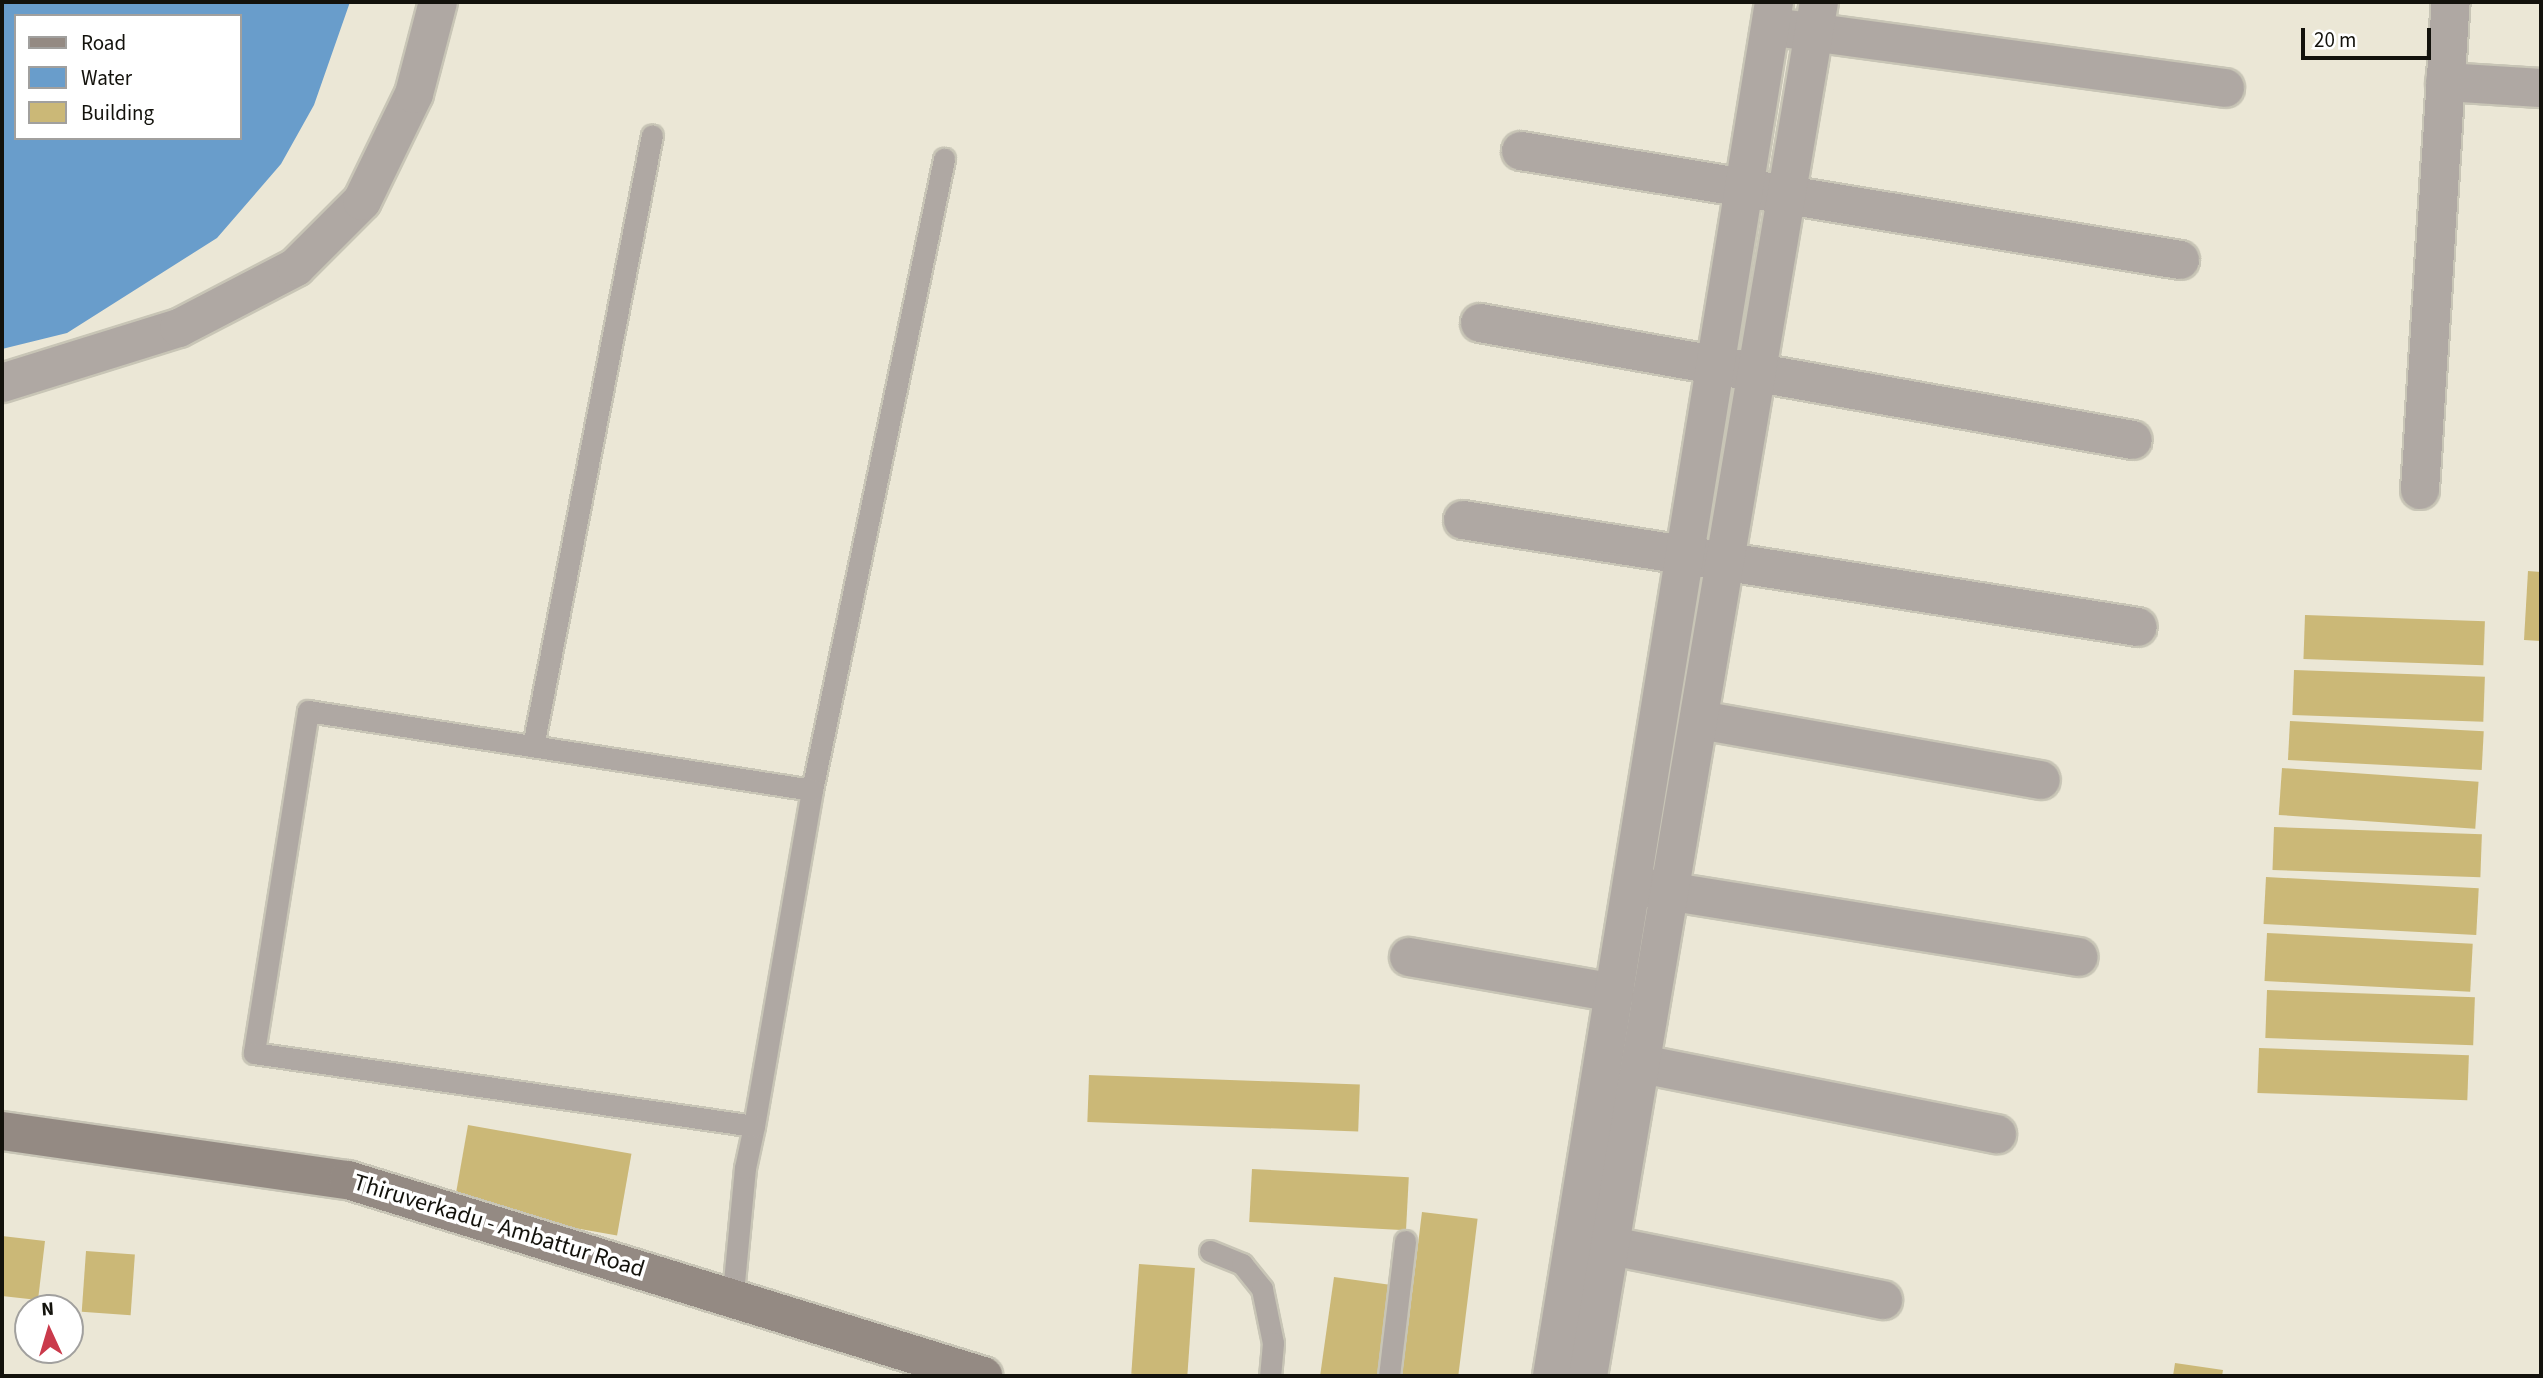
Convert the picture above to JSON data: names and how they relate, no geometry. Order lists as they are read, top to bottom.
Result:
{
  "streets": {
    "main road": ["Thiruverkadu - Ambattur Road"]
  },
  "legend": ["Road", "Water", "Building"],
  "scale_bar": "20 m",
  "north": "top"
}
